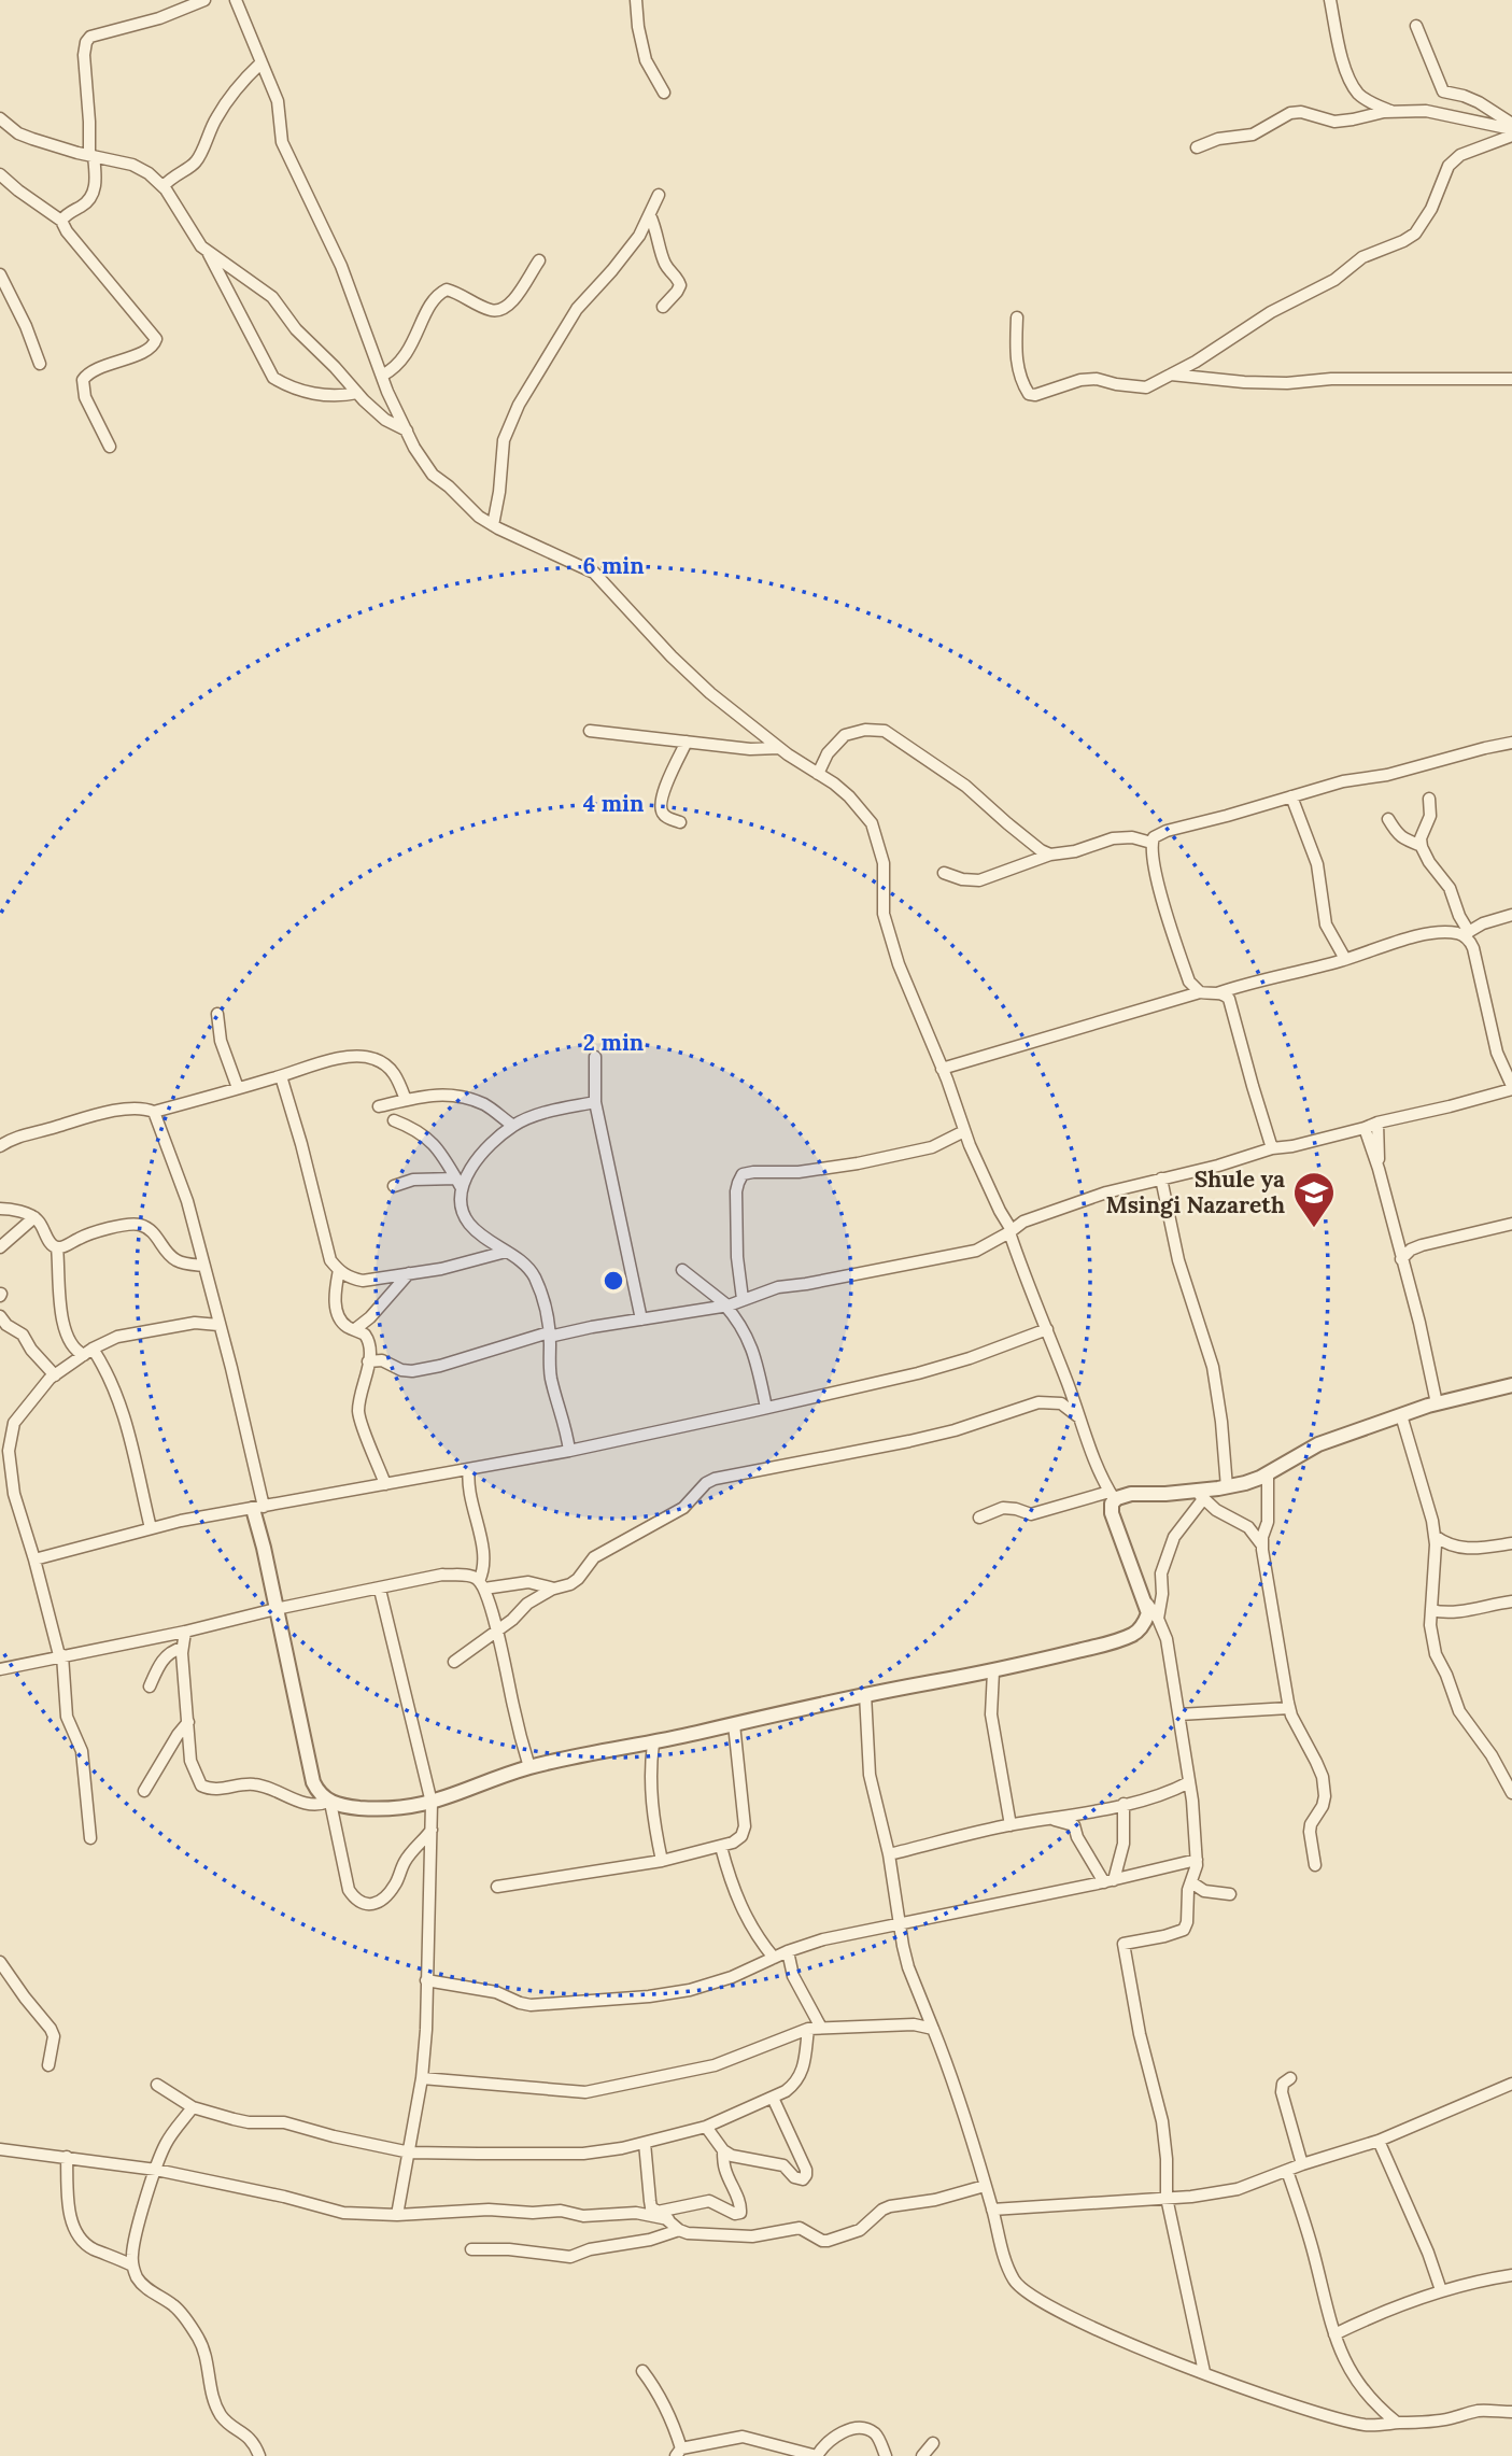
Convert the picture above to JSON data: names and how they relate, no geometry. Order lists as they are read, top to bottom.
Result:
{
  "places": {
    "school or university": ["Shule ya Msingi Nazareth"]
  },
  "rings": ["6 min", "4 min", "2 min"]
}
